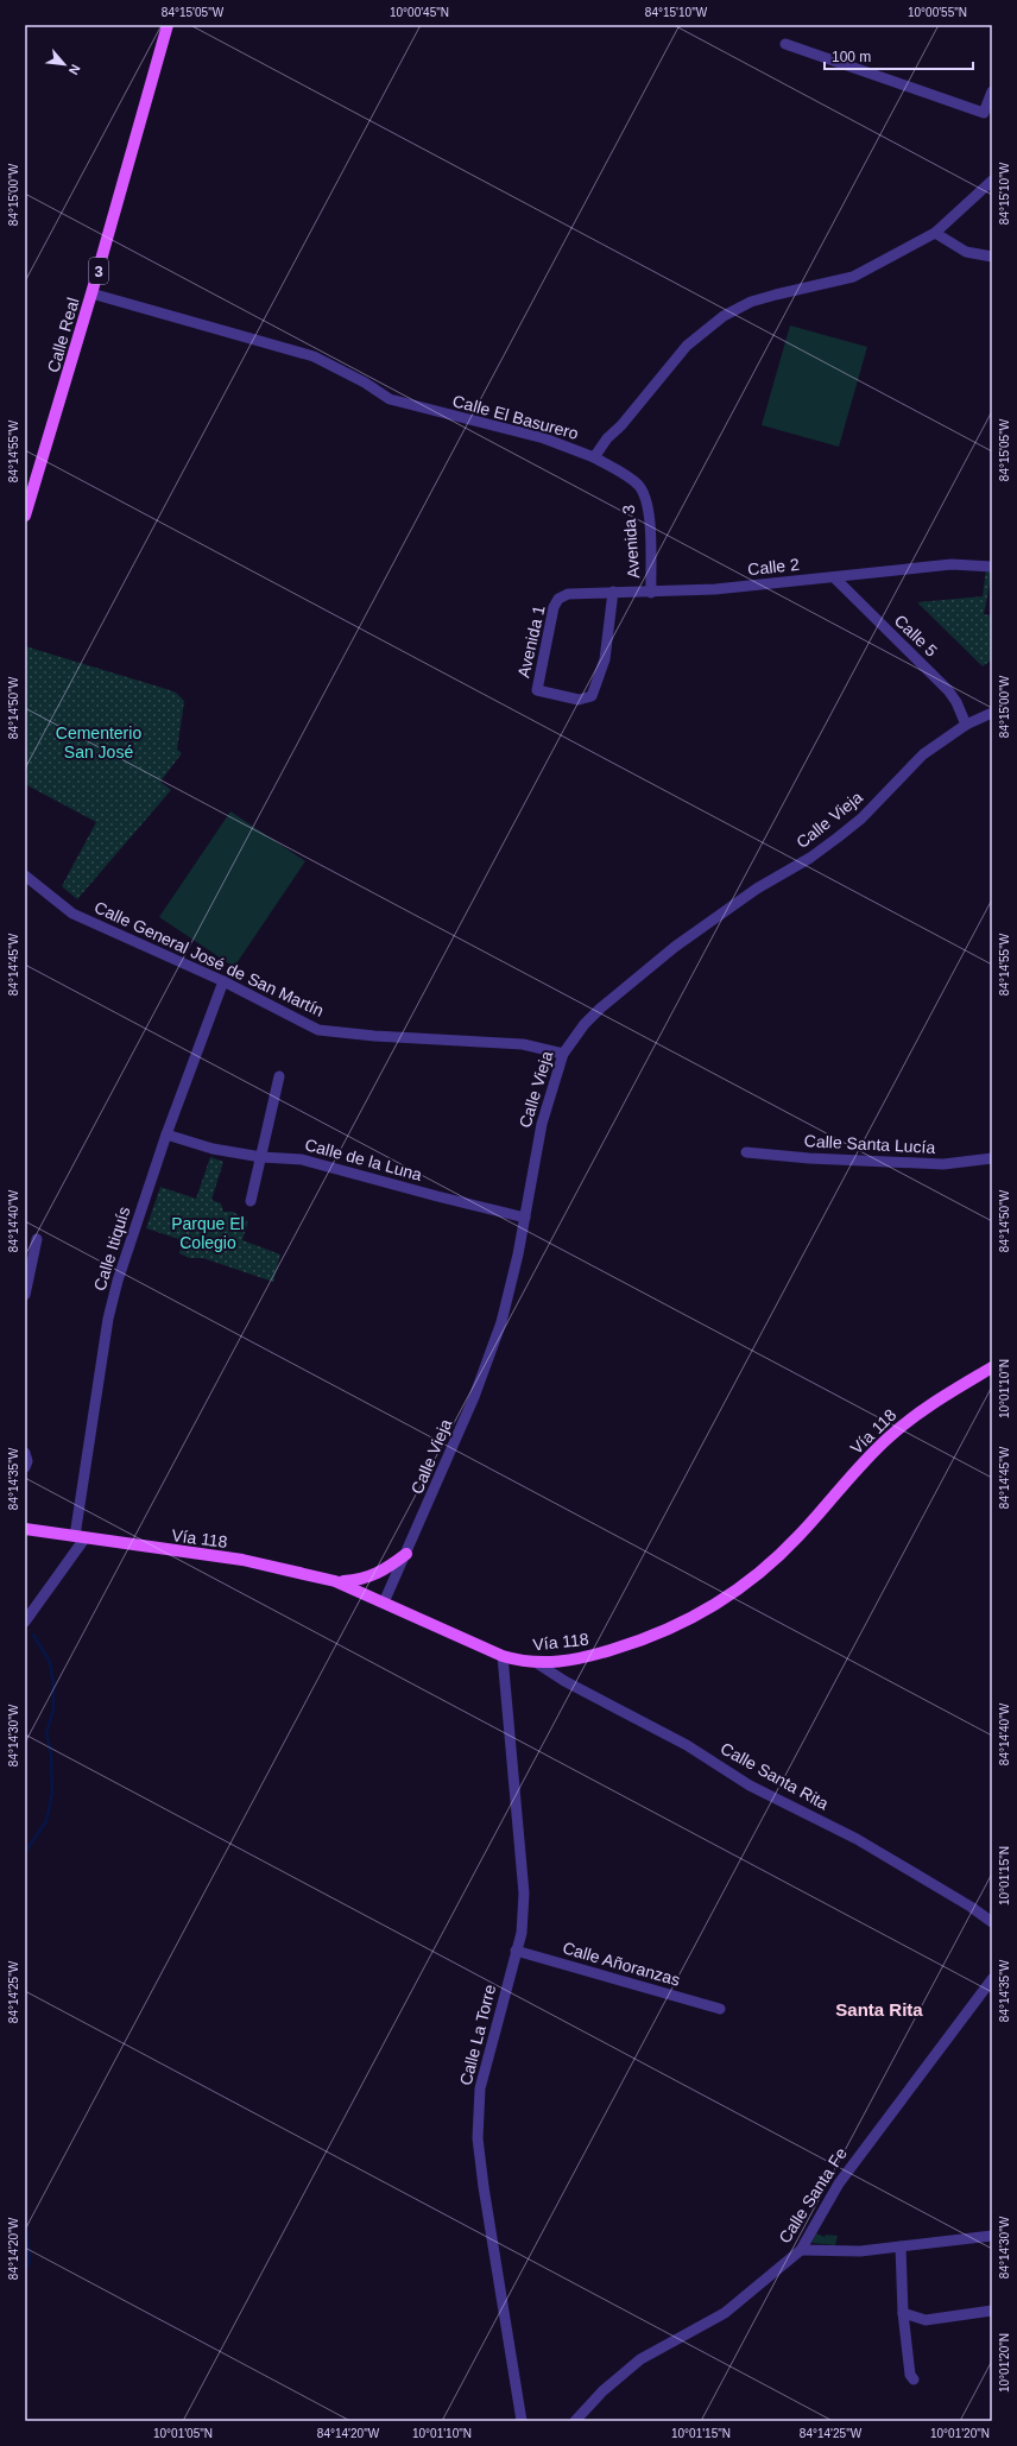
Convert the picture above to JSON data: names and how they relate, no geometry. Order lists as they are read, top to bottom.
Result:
{
  "streets": {
    "main road": ["3", "Calle Real", "Vía 118"],
    "street": [
      "Calle El Basurero",
      "Avenida 3",
      "Calle 2",
      "Calle 5",
      "Avenida 1",
      "Calle Vieja",
      "Calle General José de San Martín",
      "Calle Santa Lucía",
      "Calle de la Luna",
      "Calle Itiquís",
      "Calle Santa Rita",
      "Calle Añoranzas",
      "Calle La Torre",
      "Calle Santa Fe"
    ]
  },
  "crossings": [
    ["Calle Real", "Calle El Basurero"],
    ["Calle El Basurero", "Avenida 3"],
    ["Avenida 3", "Calle 2"],
    ["Calle 2", "Calle 5"],
    ["Calle 2", "Avenida 1"],
    ["Calle 5", "Calle Vieja"],
    ["Calle Vieja", "Calle General José de San Martín"],
    ["Calle Vieja", "Calle de la Luna"],
    ["Calle Vieja", "Vía 118"],
    ["Calle General José de San Martín", "Calle Itiquís"],
    ["Calle de la Luna", "Calle Itiquís"],
    ["Calle Itiquís", "Vía 118"],
    ["Vía 118", "Calle Santa Rita"],
    ["Vía 118", "Calle La Torre"],
    ["Calle Añoranzas", "Calle La Torre"]
  ],
  "districts": ["Santa Rita"],
  "parks": ["Cementerio San José", "Parque El Colegio"],
  "scale_bar": "100 m",
  "north": "bottom right",
  "coordinates": [
    "84°15'05\"W",
    "10°00'45\"N",
    "84°15'10\"W",
    "10°00'55\"N",
    "84°15'00\"W",
    "84°14'55\"W",
    "84°14'50\"W",
    "84°14'45\"W",
    "84°14'40\"W",
    "10°01'10\"N",
    "84°14'35\"W",
    "84°14'30\"W",
    "10°01'15\"N",
    "84°14'25\"W",
    "84°14'20\"W",
    "10°01'20\"N",
    "10°01'05\"N"
  ]
}
